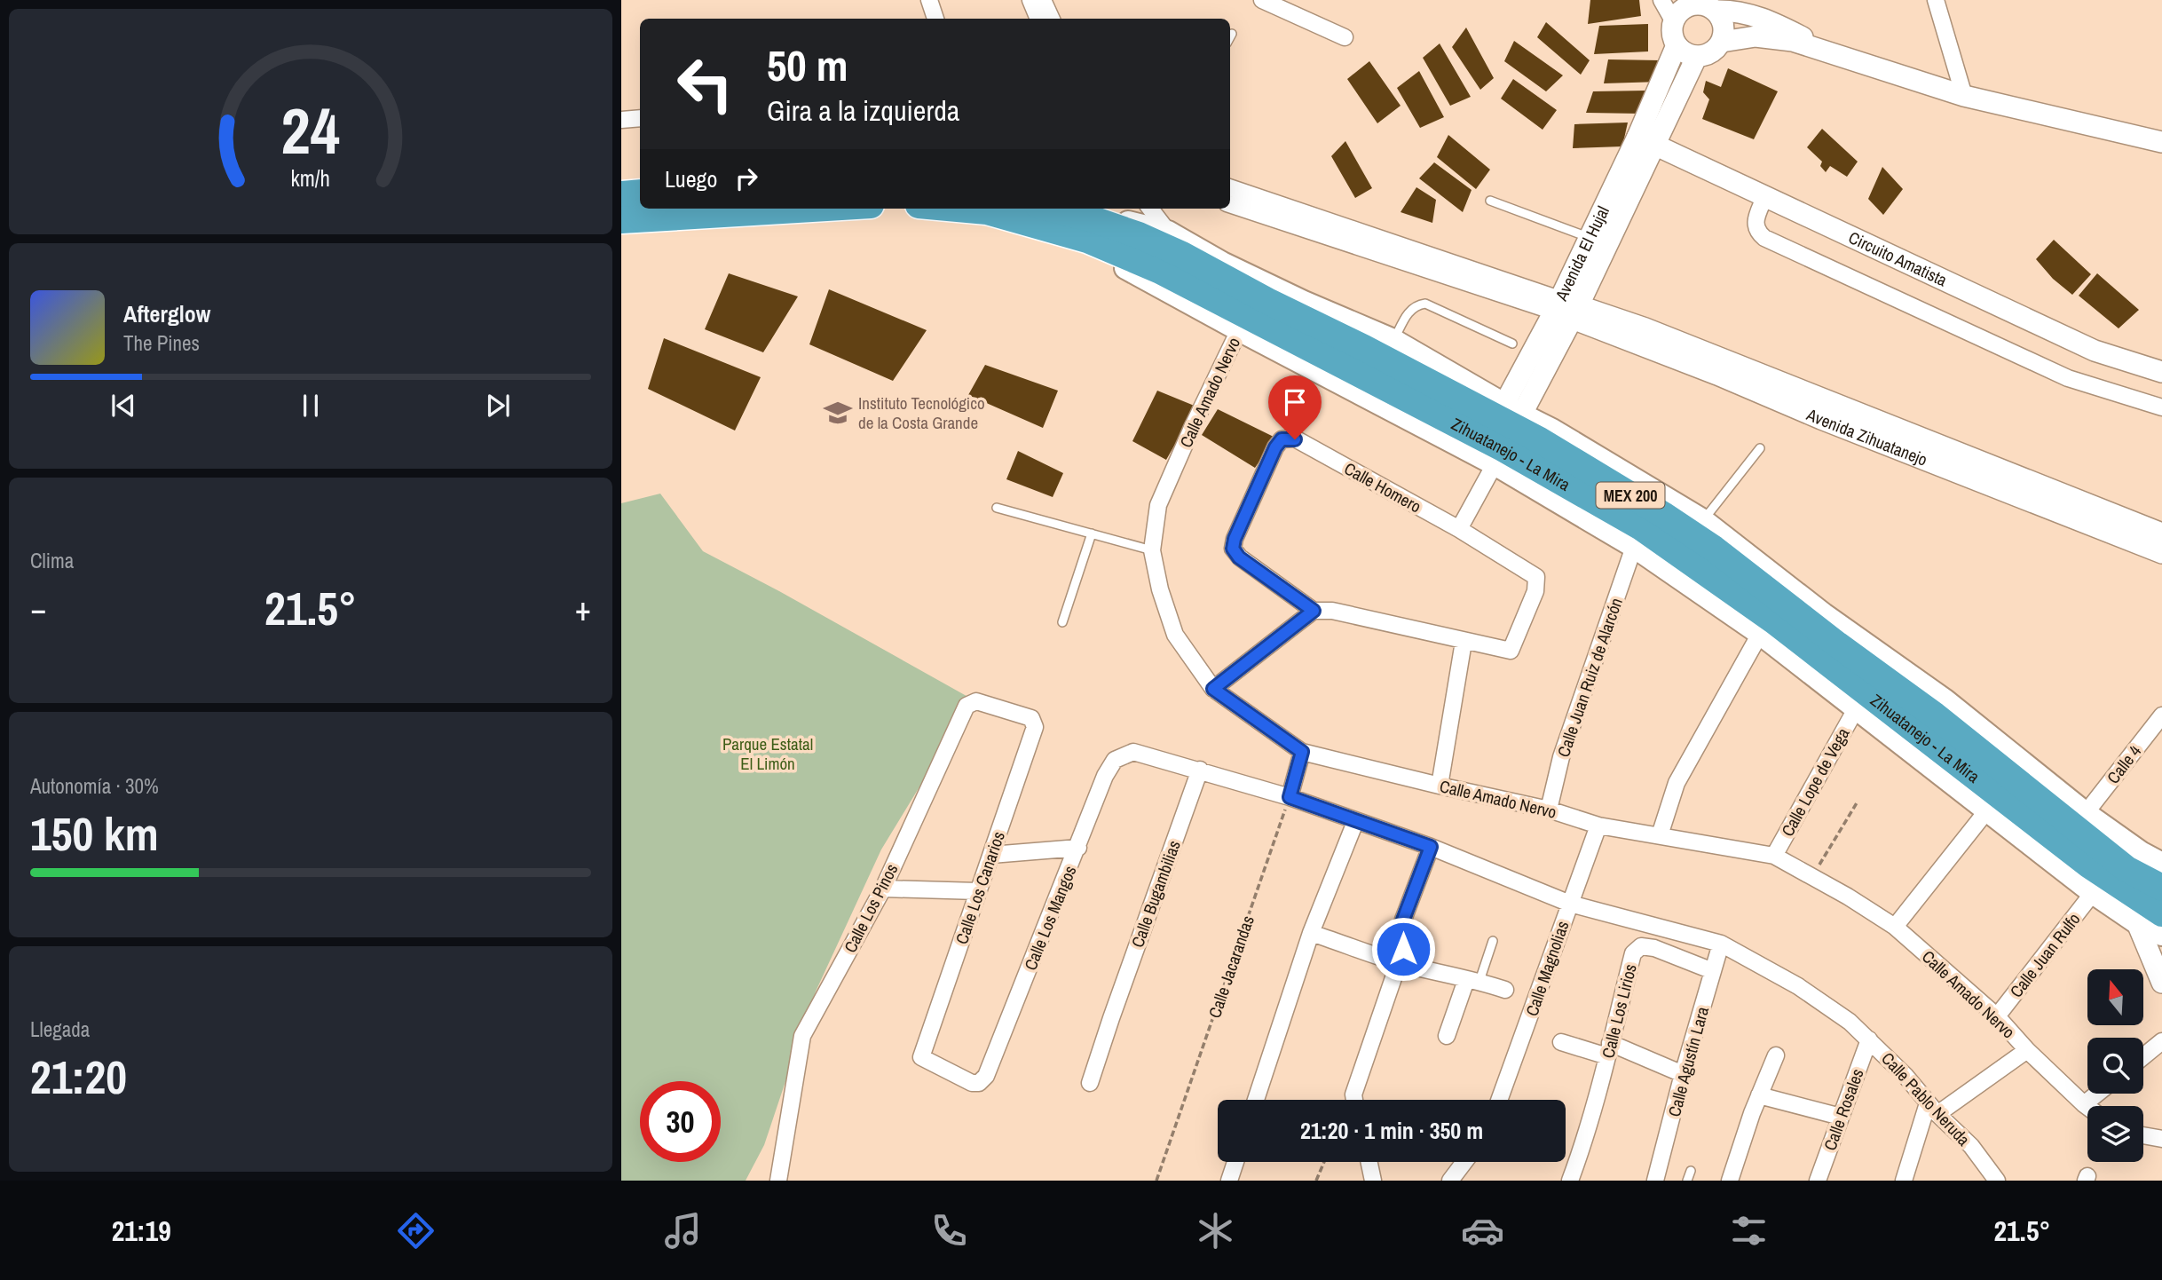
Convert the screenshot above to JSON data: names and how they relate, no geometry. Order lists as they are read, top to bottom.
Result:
{
  "streets": {
    "highway": ["Zihuatanejo - La Mira", "MEX 200"],
    "street": [
      "Avenida El Hujal",
      "Circuito Amatista",
      "Calle Amado Nervo",
      "Avenida Zihuatanejo",
      "Calle Homero",
      "Calle Juan Ruiz de Alarcón",
      "Calle 4",
      "Calle Lope de Vega",
      "Calle Los Canarios",
      "Calle Bugambilias",
      "Calle Los Pinos",
      "Calle Los Mangos",
      "Calle Juan Rulfo",
      "Calle Magnolias",
      "Calle Los Lirios",
      "Calle Agustín Lara",
      "Calle Pablo Neruda",
      "Calle Rosales"
    ],
    "path": ["Calle Jacarandas"]
  },
  "crossings": [
    ["Avenida El Hujal", "Circuito Amatista"],
    ["Avenida El Hujal", "Avenida Zihuatanejo"],
    ["Avenida El Hujal", "Zihuatanejo - La Mira"],
    ["Calle Amado Nervo", "Calle Juan Ruiz de Alarcón"],
    ["Calle Amado Nervo", "Calle Lope de Vega"],
    ["Calle Amado Nervo", "Calle Juan Rulfo"],
    ["Calle Amado Nervo", "Calle Magnolias"],
    ["Calle Los Canarios", "Calle Los Pinos"],
    ["Calle Los Canarios", "Calle Los Mangos"],
    ["Calle Bugambilias", "Calle Pablo Neruda"],
    ["Calle Los Mangos", "Calle Pablo Neruda"],
    ["Calle Jacarandas", "Calle Pablo Neruda"],
    ["Calle Magnolias", "Calle Pablo Neruda"],
    ["Calle Los Lirios", "Calle Agustín Lara"],
    ["Calle Agustín Lara", "Calle Pablo Neruda"],
    ["Calle Pablo Neruda", "Calle Rosales"]
  ],
  "parks": ["Parque Estatal El Limón"],
  "places": {
    "school or university": ["Instituto Tecnológico de la Costa Grande"]
  },
  "north": "top",
  "page": {
    "turn": ["50 m", "Gira a la izquierda"],
    "then": "Luego",
    "song": ["Afterglow", "The Pines"],
    "tile": [
      "Clima",
      ["Autonomía · 30%", "150 km"],
      ["Llegada", "21:20"]
    ],
    "heat": ["−", "21.5°", "+"],
    "limit": "30",
    "trip": "21:20 · 1 min · 350 m",
    "tabs": ["21:19", "21.5°"],
    "gauge": ["24", "km/h"]
  }
}
